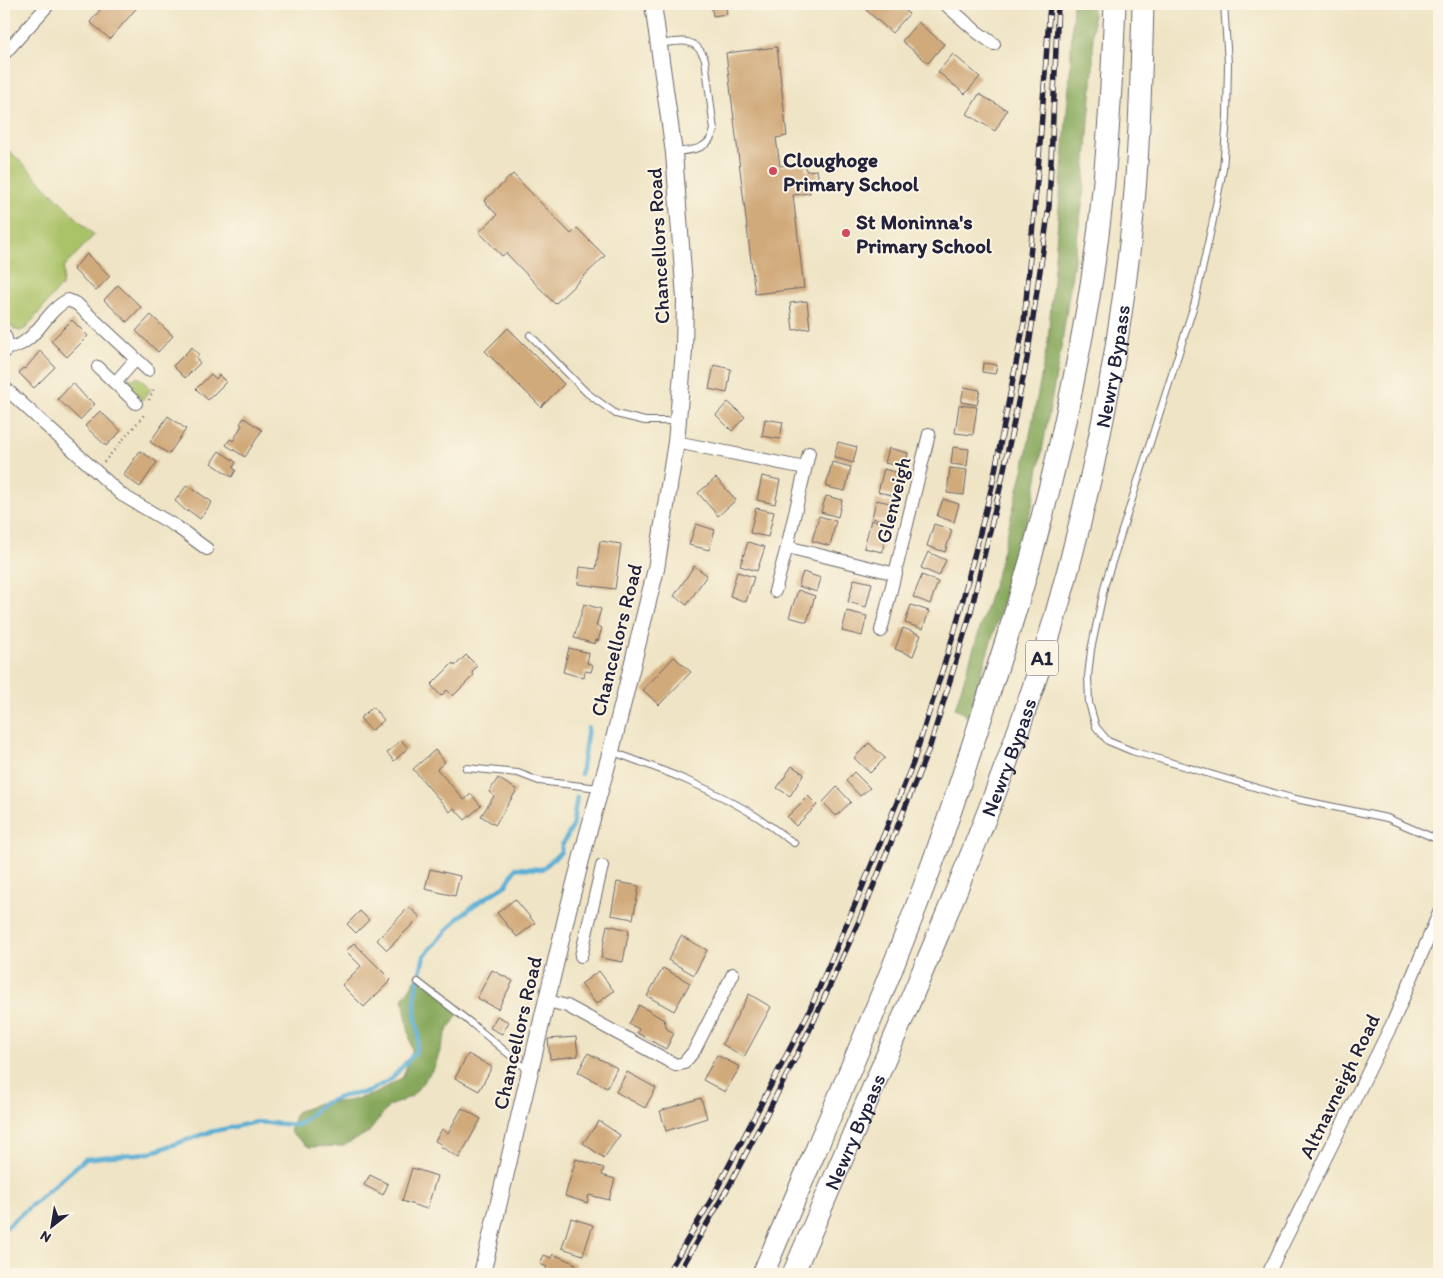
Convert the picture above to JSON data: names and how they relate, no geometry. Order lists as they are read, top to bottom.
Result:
{
  "streets": {
    "highway": ["Newry Bypass", "A1"],
    "street": ["Chancellors Road", "Glenveigh", "Altnavneigh Road"]
  },
  "places": ["Cloughoge Primary School", "St Moninna's Primary School"],
  "north": "bottom left"
}
